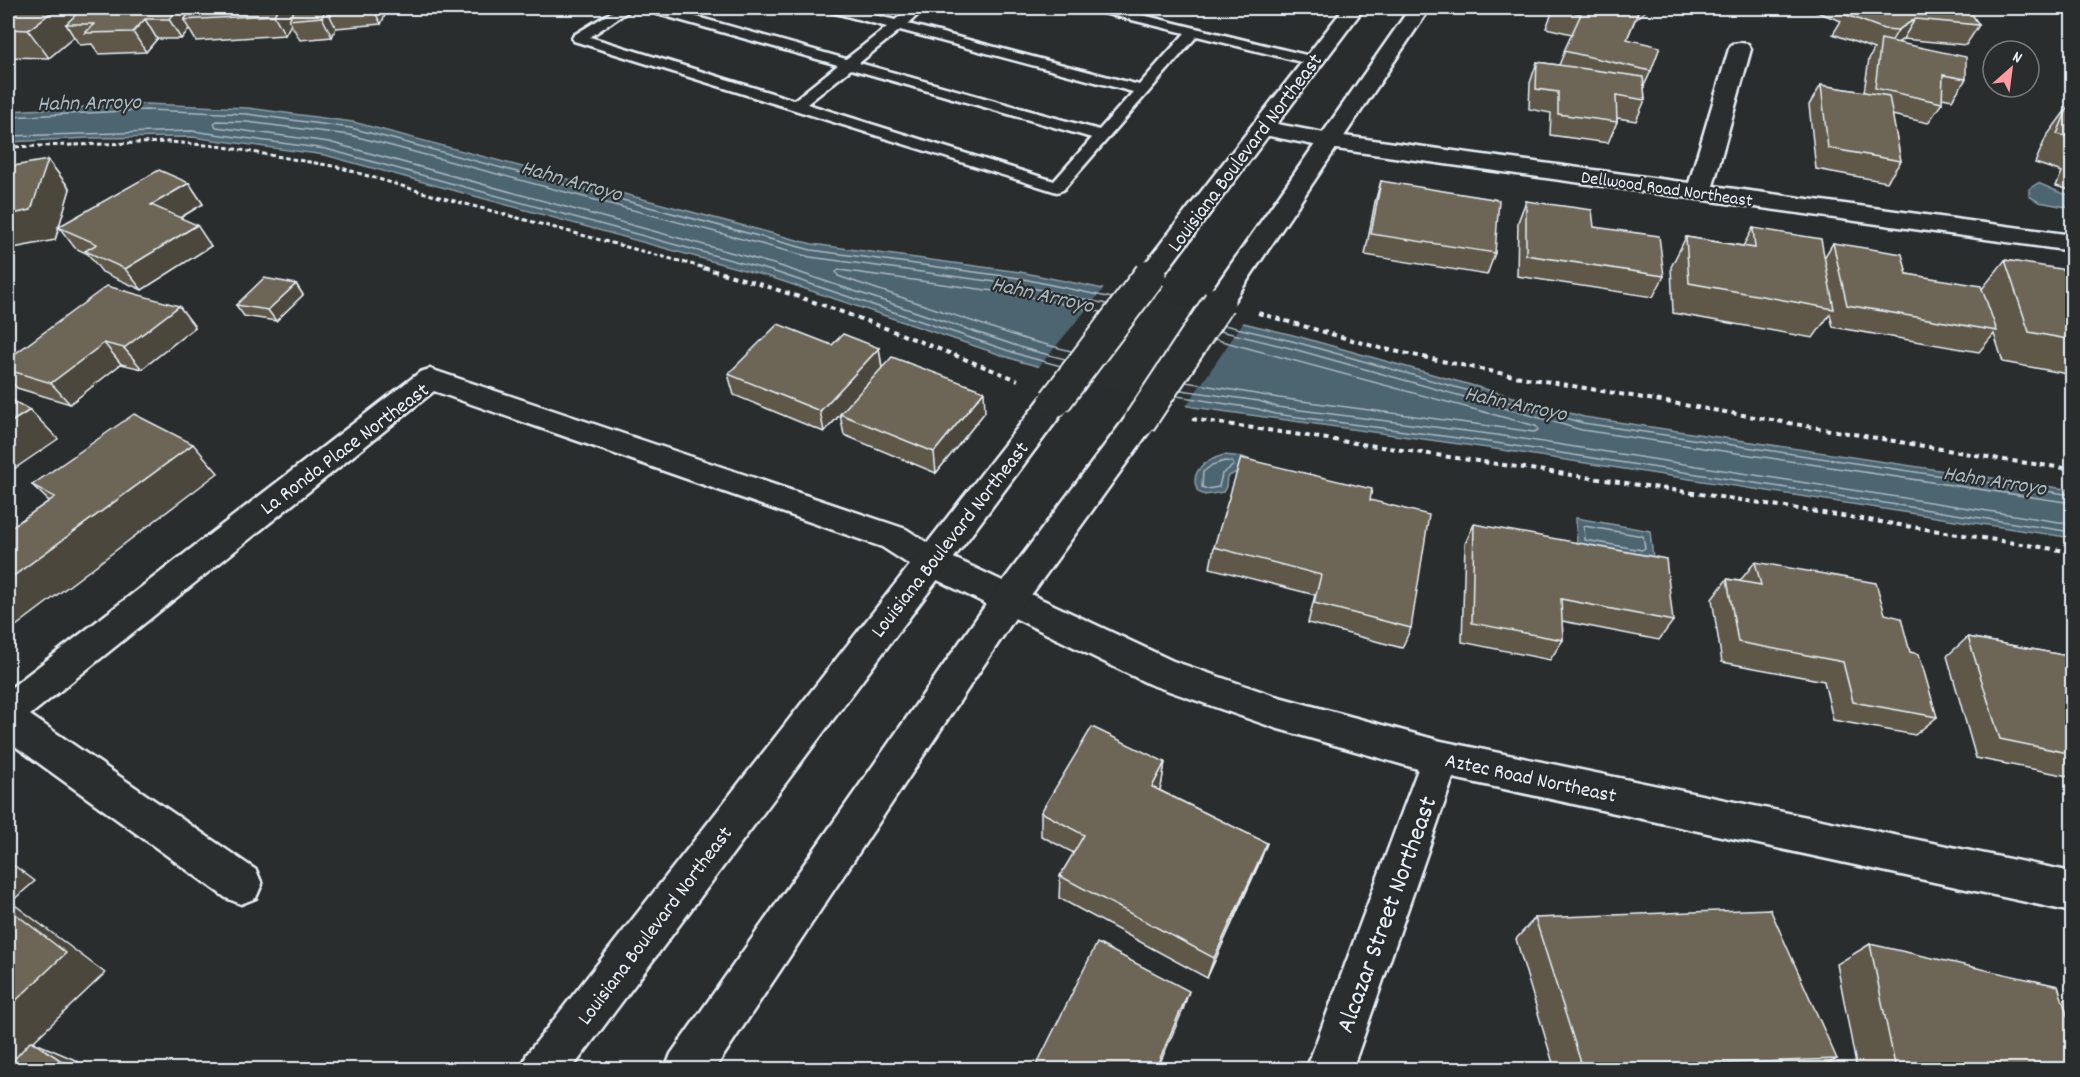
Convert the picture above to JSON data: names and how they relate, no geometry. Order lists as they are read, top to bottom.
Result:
{
  "streets": {
    "street": [
      "Louisiana Boulevard Northeast",
      "Dellwood Road Northeast",
      "La Ronda Place Northeast",
      "Aztec Road Northeast",
      "Alcazar Street Northeast"
    ]
  },
  "crossings": [
    ["Louisiana Boulevard Northeast", "Dellwood Road Northeast"],
    ["Louisiana Boulevard Northeast", "La Ronda Place Northeast"],
    ["Louisiana Boulevard Northeast", "Aztec Road Northeast"],
    ["La Ronda Place Northeast", "Aztec Road Northeast"],
    ["Aztec Road Northeast", "Alcazar Street Northeast"]
  ],
  "water": ["Hahn Arroyo"],
  "north": "top right"
}
